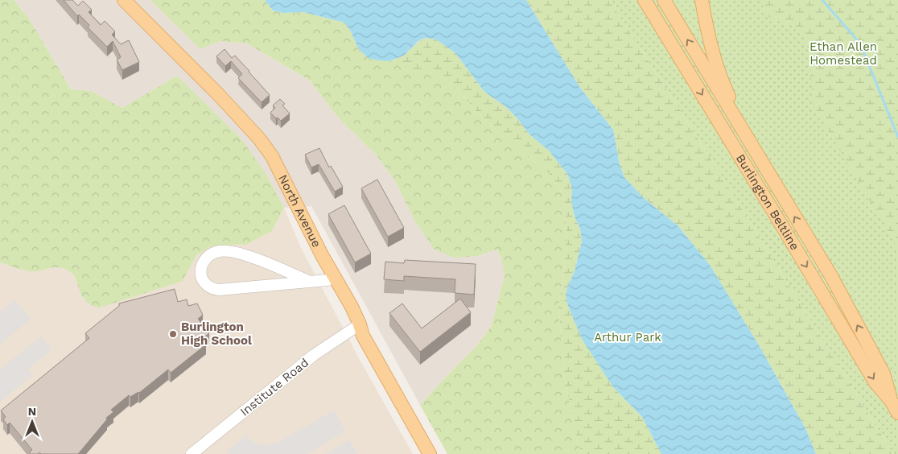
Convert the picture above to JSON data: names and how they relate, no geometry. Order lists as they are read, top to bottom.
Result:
{
  "streets": {
    "main road": ["Burlington Beltline", "North Avenue"],
    "street": ["Institute Road"]
  },
  "crossings": [
    ["North Avenue", "Institute Road"]
  ],
  "parks": ["Ethan Allen Homestead", "Arthur Park"],
  "places": ["Burlington High School"],
  "north": "top"
}
